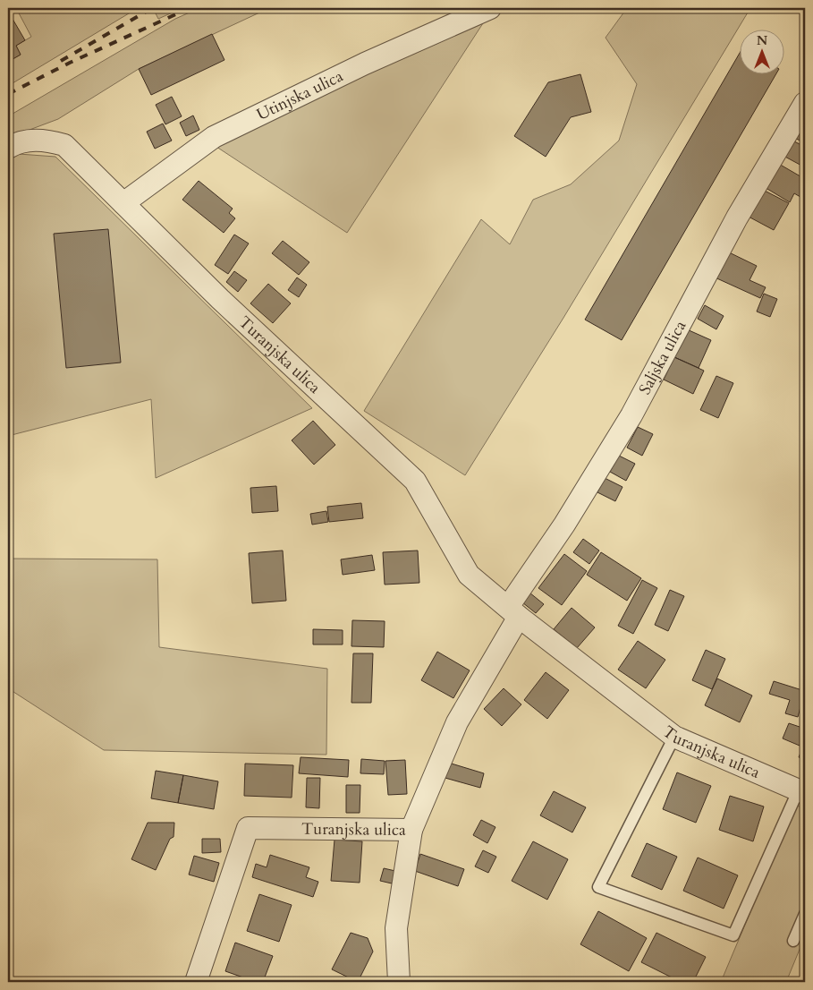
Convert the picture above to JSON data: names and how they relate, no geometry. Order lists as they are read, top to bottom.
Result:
{
  "streets": {
    "street": ["Utinjska ulica", "Turanjska ulica", "Saljska ulica"]
  },
  "crossings": [
    ["Utinjska ulica", "Turanjska ulica"],
    ["Turanjska ulica", "Saljska ulica"]
  ],
  "north": "top"
}
